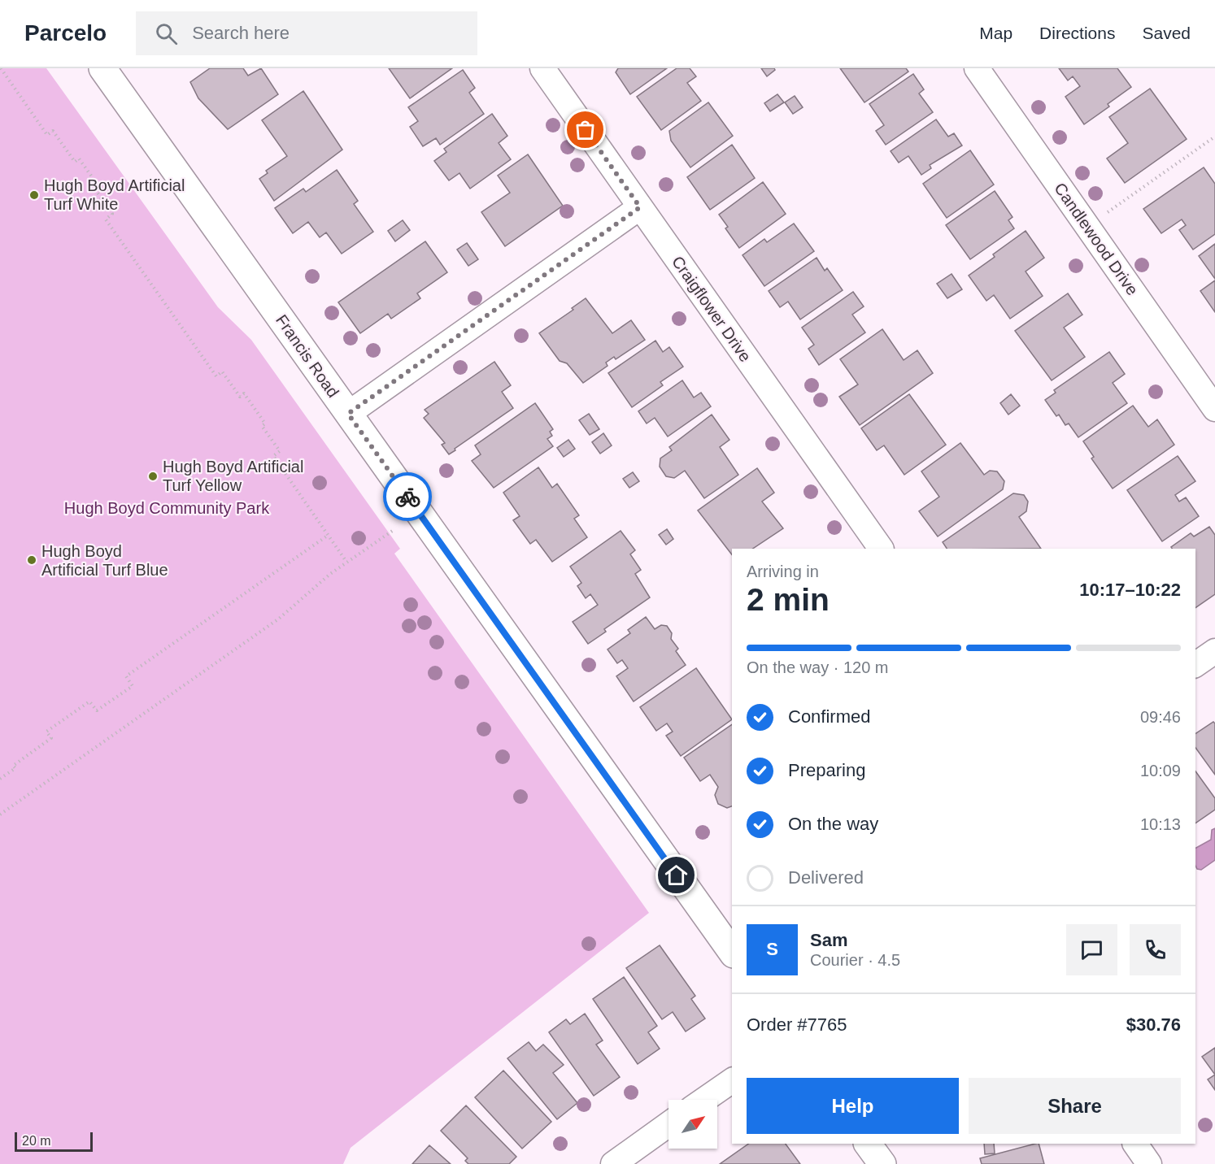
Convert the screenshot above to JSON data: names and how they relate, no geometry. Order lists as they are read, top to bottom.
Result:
{
  "streets": {
    "street": ["Candlewood Drive", "Craigflower Drive", "Francis Road"]
  },
  "parks": ["Hugh Boyd Community Park"],
  "places": ["Hugh Boyd Artificial Turf White", "Hugh Boyd Artificial Turf Yellow", "Hugh Boyd Artificial Turf Blue"],
  "scale_bar": "20 m",
  "north": "top right",
  "page": {
    "header": "Parcelo",
    "search": "Search here",
    "nav": ["Map", "Directions", "Saved"],
    "heading": ["2 min", "Arriving in", "10:17–10:22"],
    "panel": [
      "Sam",
      "Courier · 4.5",
      "Order #7765",
      "$30.76"
    ],
    "bar": "On the way · 120 m",
    "list": [
      ["Confirmed", "09:46"],
      ["Preparing", "10:09"],
      ["On the way", "10:13"],
      "Delivered"
    ],
    "round": "S",
    "buttons": ["Help", "Share"],
    "scale": "20 m"
  }
}
